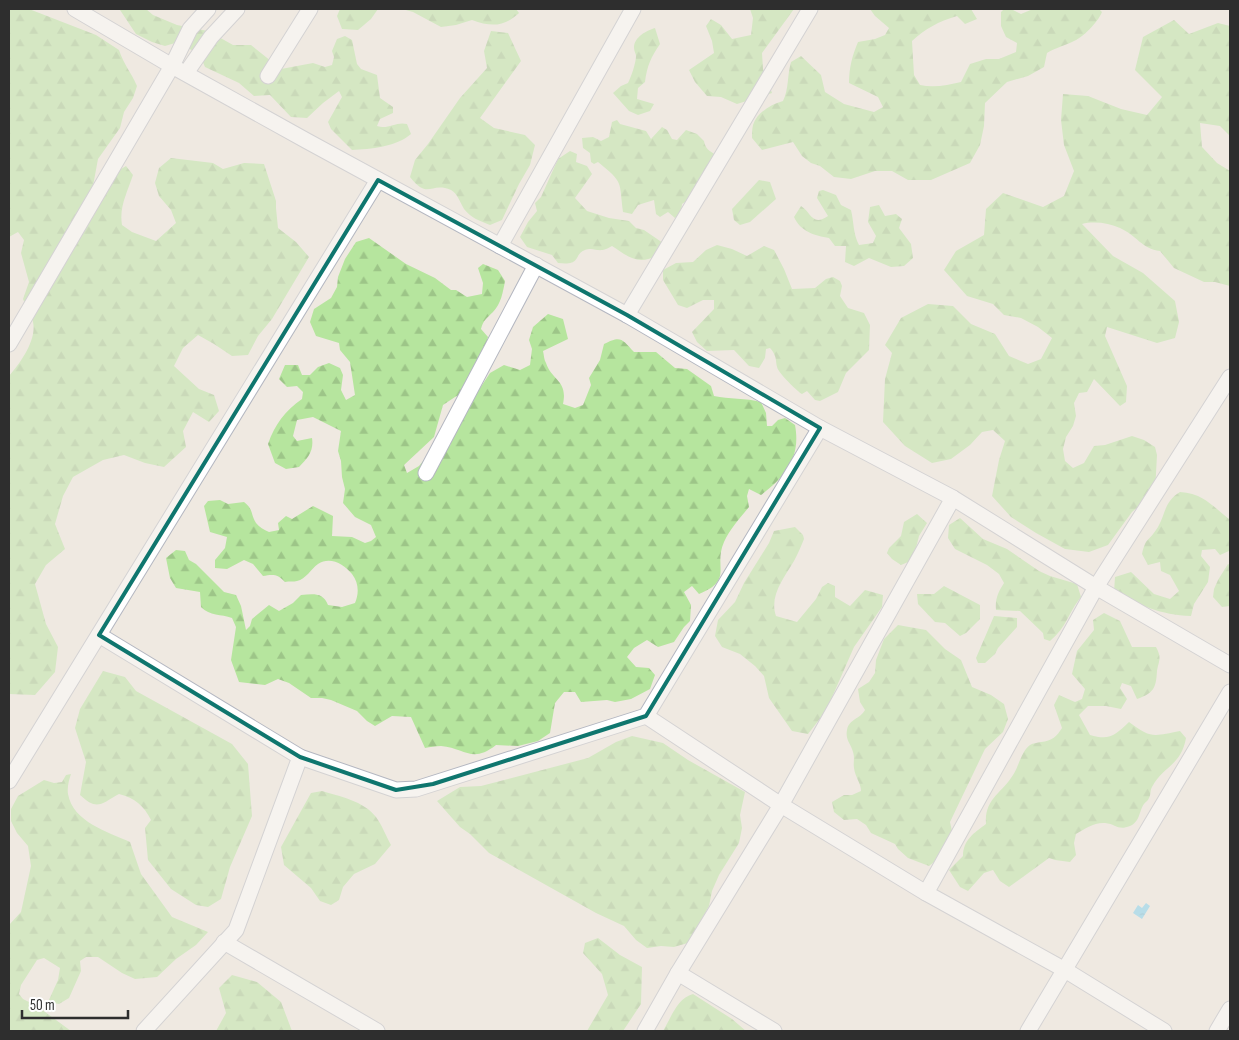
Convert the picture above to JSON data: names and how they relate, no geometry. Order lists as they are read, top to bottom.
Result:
{
  "scale_bar": "50 m"
}
